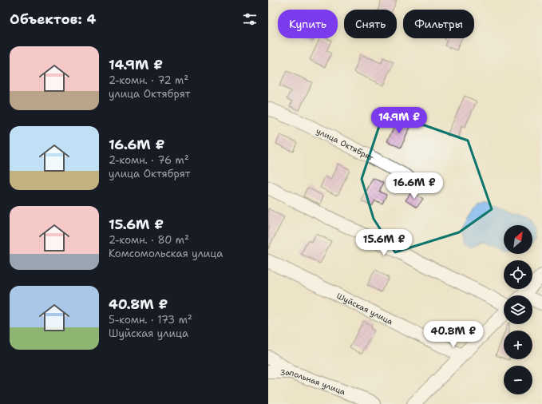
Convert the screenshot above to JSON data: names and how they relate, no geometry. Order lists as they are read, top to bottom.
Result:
{
  "streets": {
    "street": ["улица Октябрят", "Шуйская улица", "Запольная улица"]
  },
  "north": "top right",
  "page": {
    "heading": "Объектов: 4",
    "chip": ["Купить", "Снять", "Фильтры"],
    "list": [
      {
        "name": "14.9M ₽",
        "note": "2-комн. · 72 m² · улица Октябрят"
      },
      {
        "name": "16.6M ₽",
        "note": "2-комн. · 76 m² · улица Октябрят"
      },
      {
        "name": "15.6M ₽",
        "note": "2-комн. · 80 m² · Комсомольская улица"
      },
      {
        "name": "40.8M ₽",
        "note": "5-комн. · 173 m² · Шуйская улица"
      }
    ],
    "price": [
      "14.9M ₽",
      "16.6M ₽",
      "15.6M ₽",
      "40.8M ₽"
    ],
    "map_buttons": ["+", "−"]
  }
}
